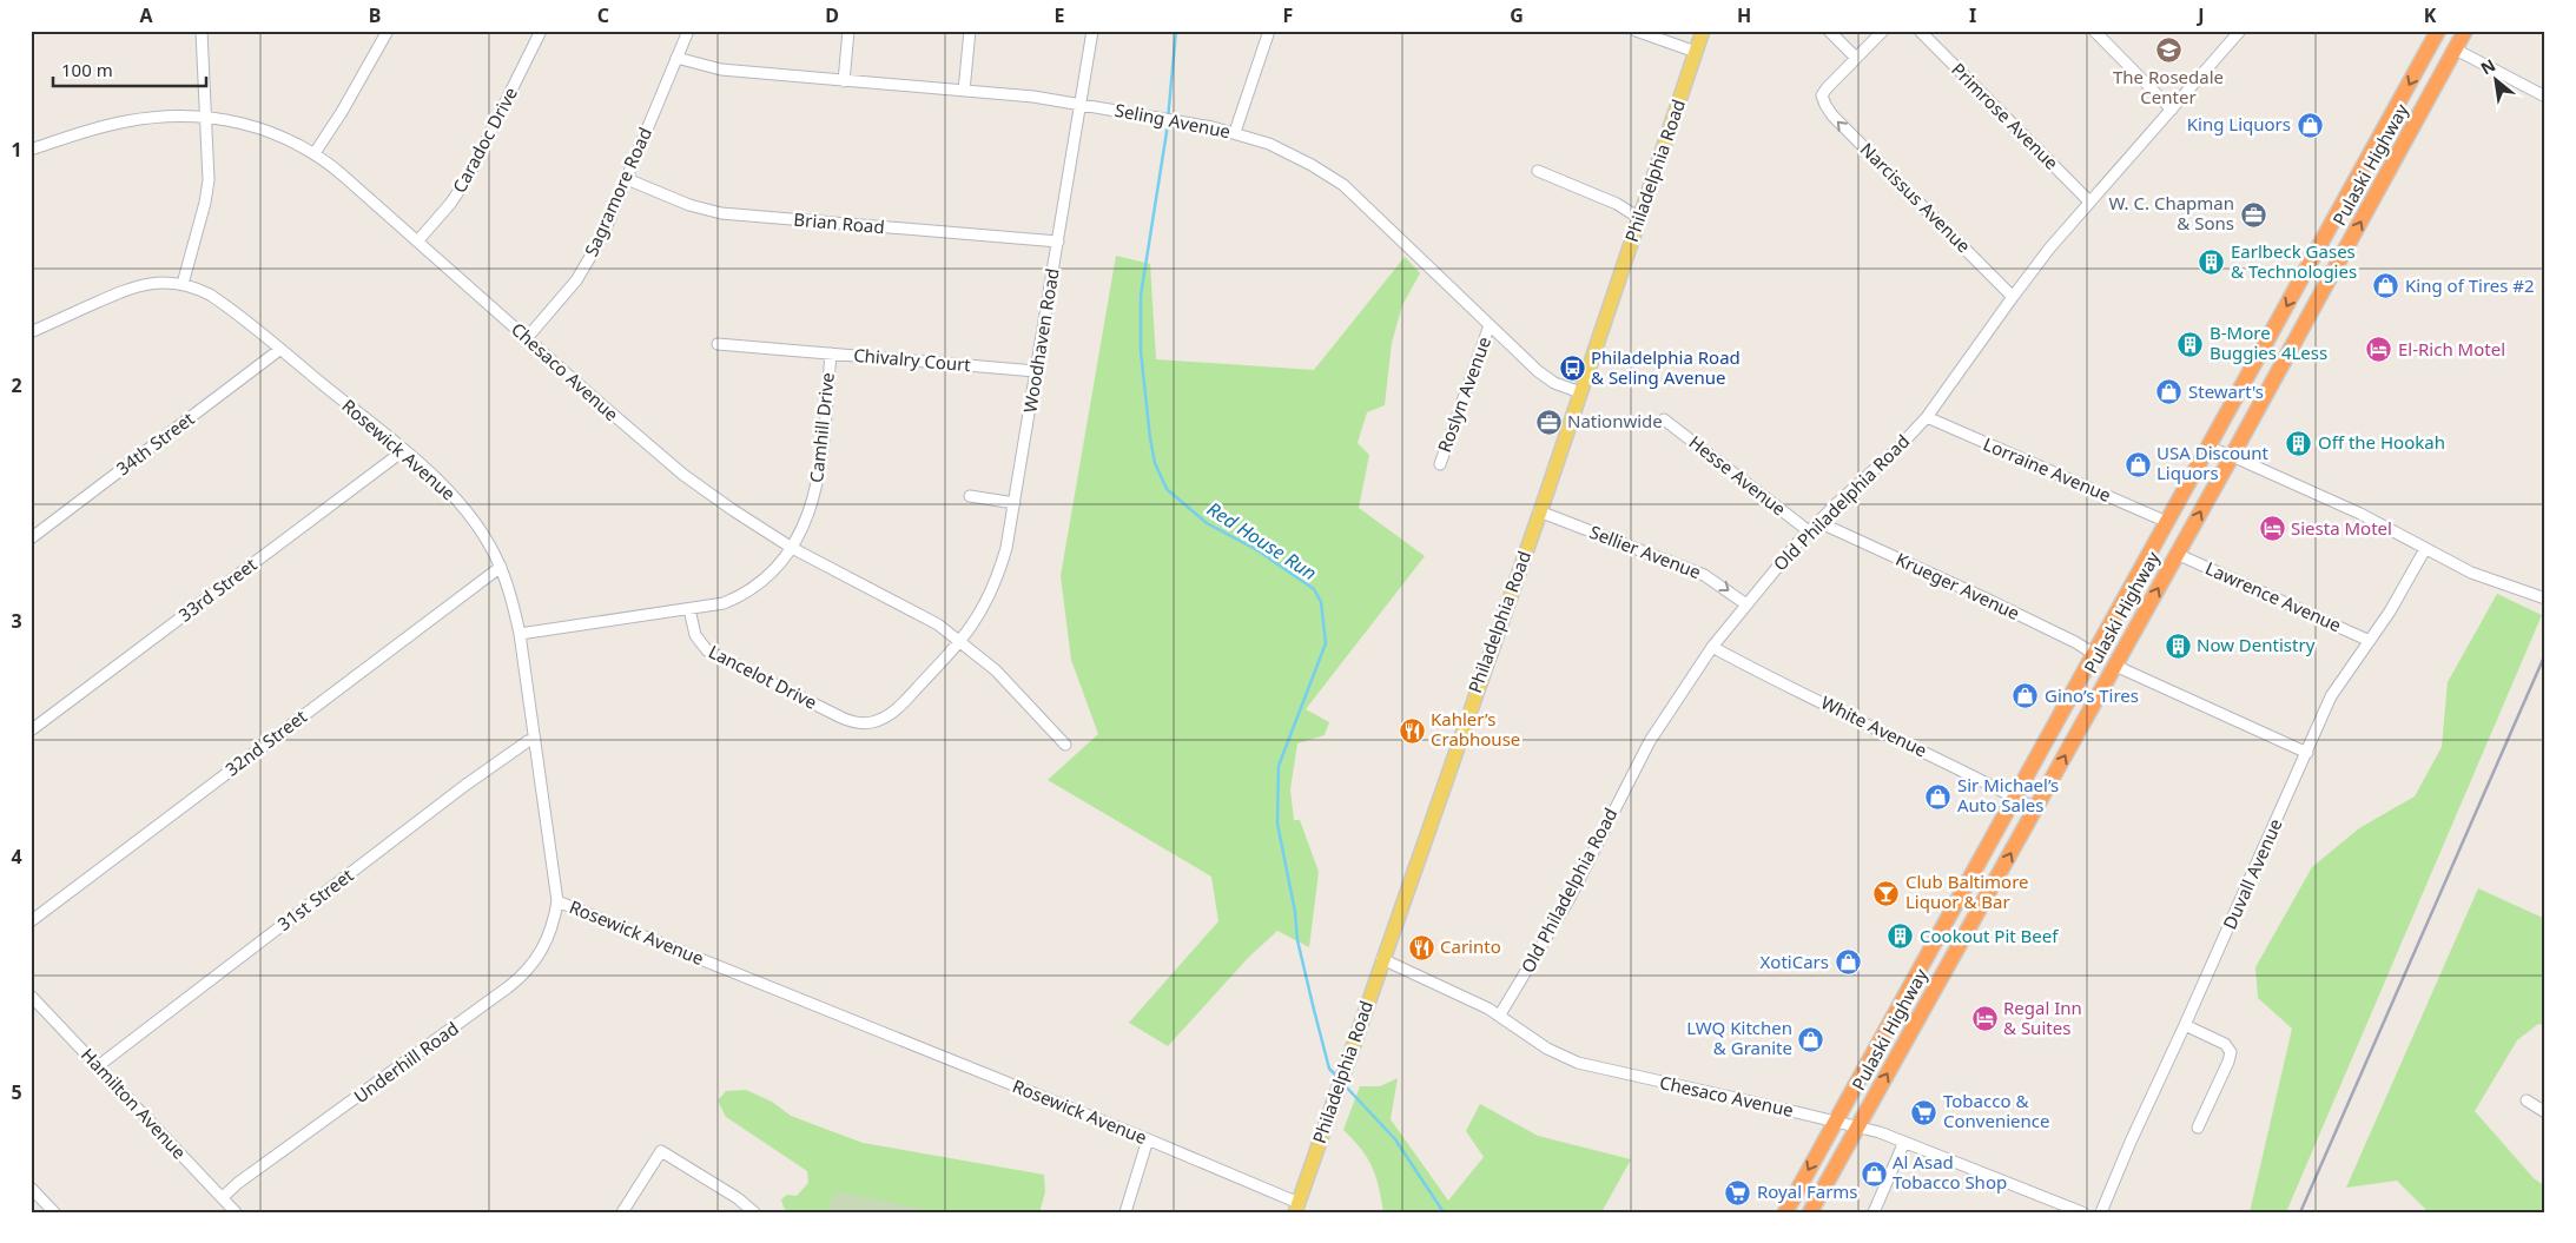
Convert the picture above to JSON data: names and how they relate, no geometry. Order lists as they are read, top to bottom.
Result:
{
  "streets": {
    "highway": ["Pulaski Highway"],
    "main road": ["Philadelphia Road"],
    "street": [
      "Primrose Avenue",
      "Seling Avenue",
      "Caradoc Drive",
      "Sagramore Road",
      "Narcissus Avenue",
      "Brian Road",
      "Woodhaven Road",
      "Chivalry Court",
      "Chesaco Avenue",
      "Roslyn Avenue",
      "Camhill Drive",
      "34th Street",
      "Rosewick Avenue",
      "Lorraine Avenue",
      "Hesse Avenue",
      "Old Philadelphia Road",
      "Sellier Avenue",
      "Krueger Avenue",
      "33rd Street",
      "Lawrence Avenue",
      "Lancelot Drive",
      "White Avenue",
      "32nd Street",
      "Duvall Avenue",
      "31st Street",
      "Underhill Road",
      "Hamilton Avenue"
    ]
  },
  "crossings": [
    ["Primrose Avenue", "Old Philadelphia Road"],
    ["Seling Avenue", "Philadelphia Road"],
    ["Seling Avenue", "Sagramore Road"],
    ["Seling Avenue", "Woodhaven Road"],
    ["Seling Avenue", "Roslyn Avenue"],
    ["Caradoc Drive", "Chesaco Avenue"],
    ["Pulaski Highway", "Chesaco Avenue"],
    ["Pulaski Highway", "Lorraine Avenue"],
    ["Pulaski Highway", "Krueger Avenue"],
    ["Pulaski Highway", "Lawrence Avenue"],
    ["Pulaski Highway", "White Avenue"],
    ["Philadelphia Road", "Chesaco Avenue"],
    ["Philadelphia Road", "Rosewick Avenue"],
    ["Philadelphia Road", "Sellier Avenue"],
    ["Sagramore Road", "Brian Road"],
    ["Sagramore Road", "Chesaco Avenue"],
    ["Narcissus Avenue", "Old Philadelphia Road"],
    ["Brian Road", "Woodhaven Road"],
    ["Woodhaven Road", "Chivalry Court"],
    ["Woodhaven Road", "Chesaco Avenue"],
    ["Woodhaven Road", "Lancelot Drive"],
    ["Chivalry Court", "Camhill Drive"],
    ["Chesaco Avenue", "Camhill Drive"],
    ["Chesaco Avenue", "Old Philadelphia Road"],
    ["Chesaco Avenue", "Lancelot Drive"],
    ["Camhill Drive", "Lancelot Drive"],
    ["34th Street", "Rosewick Avenue"],
    ["Rosewick Avenue", "33rd Street"],
    ["Rosewick Avenue", "32nd Street"],
    ["Rosewick Avenue", "31st Street"],
    ["Rosewick Avenue", "Underhill Road"],
    ["Lorraine Avenue", "Old Philadelphia Road"],
    ["Hesse Avenue", "Old Philadelphia Road"],
    ["Old Philadelphia Road", "Sellier Avenue"],
    ["Old Philadelphia Road", "Krueger Avenue"],
    ["Old Philadelphia Road", "White Avenue"],
    ["Lawrence Avenue", "Duvall Avenue"],
    ["31st Street", "Hamilton Avenue"],
    ["Underhill Road", "Hamilton Avenue"]
  ],
  "one_way": ["Narcissus Avenue", "Sellier Avenue"],
  "water": ["Red House Run"],
  "places": {
    "school or university": ["The Rosedale Center"],
    "shop": [
      "King Liquors",
      "King of Tires #2",
      "Stewart's",
      "USA Discount Liquors",
      "Gino’s Tires",
      "Sir Michael’s Auto Sales",
      "XotiCars",
      "LWQ Kitchen & Granite",
      "Al Asad Tobacco Shop"
    ],
    "office": ["W. C. Chapman & Sons", "Nationwide"],
    "building": [
      "Earlbeck Gases & Technologies",
      "B-More Buggies 4Less",
      "Off the Hookah",
      "Now Dentistry",
      "Cookout Pit Beef"
    ],
    "hotel": ["El-Rich Motel", "Siesta Motel", "Regal Inn & Suites"],
    "bus stop": ["Philadelphia Road & Seling Avenue"],
    "restaurant": ["Kahler’s Crabhouse", "Carinto"],
    "bar": ["Club Baltimore Liquor & Bar"],
    "supermarket": ["Tobacco & Convenience", "Royal Farms"]
  },
  "scale_bar": "100 m",
  "north": "top left",
  "grid": {
    "columns": [
      "A",
      "B",
      "C",
      "D",
      "E",
      "F",
      "G",
      "H",
      "I",
      "J",
      "K"
    ],
    "rows": [
      "1",
      "2",
      "3",
      "4",
      "5"
    ]
  }
}
